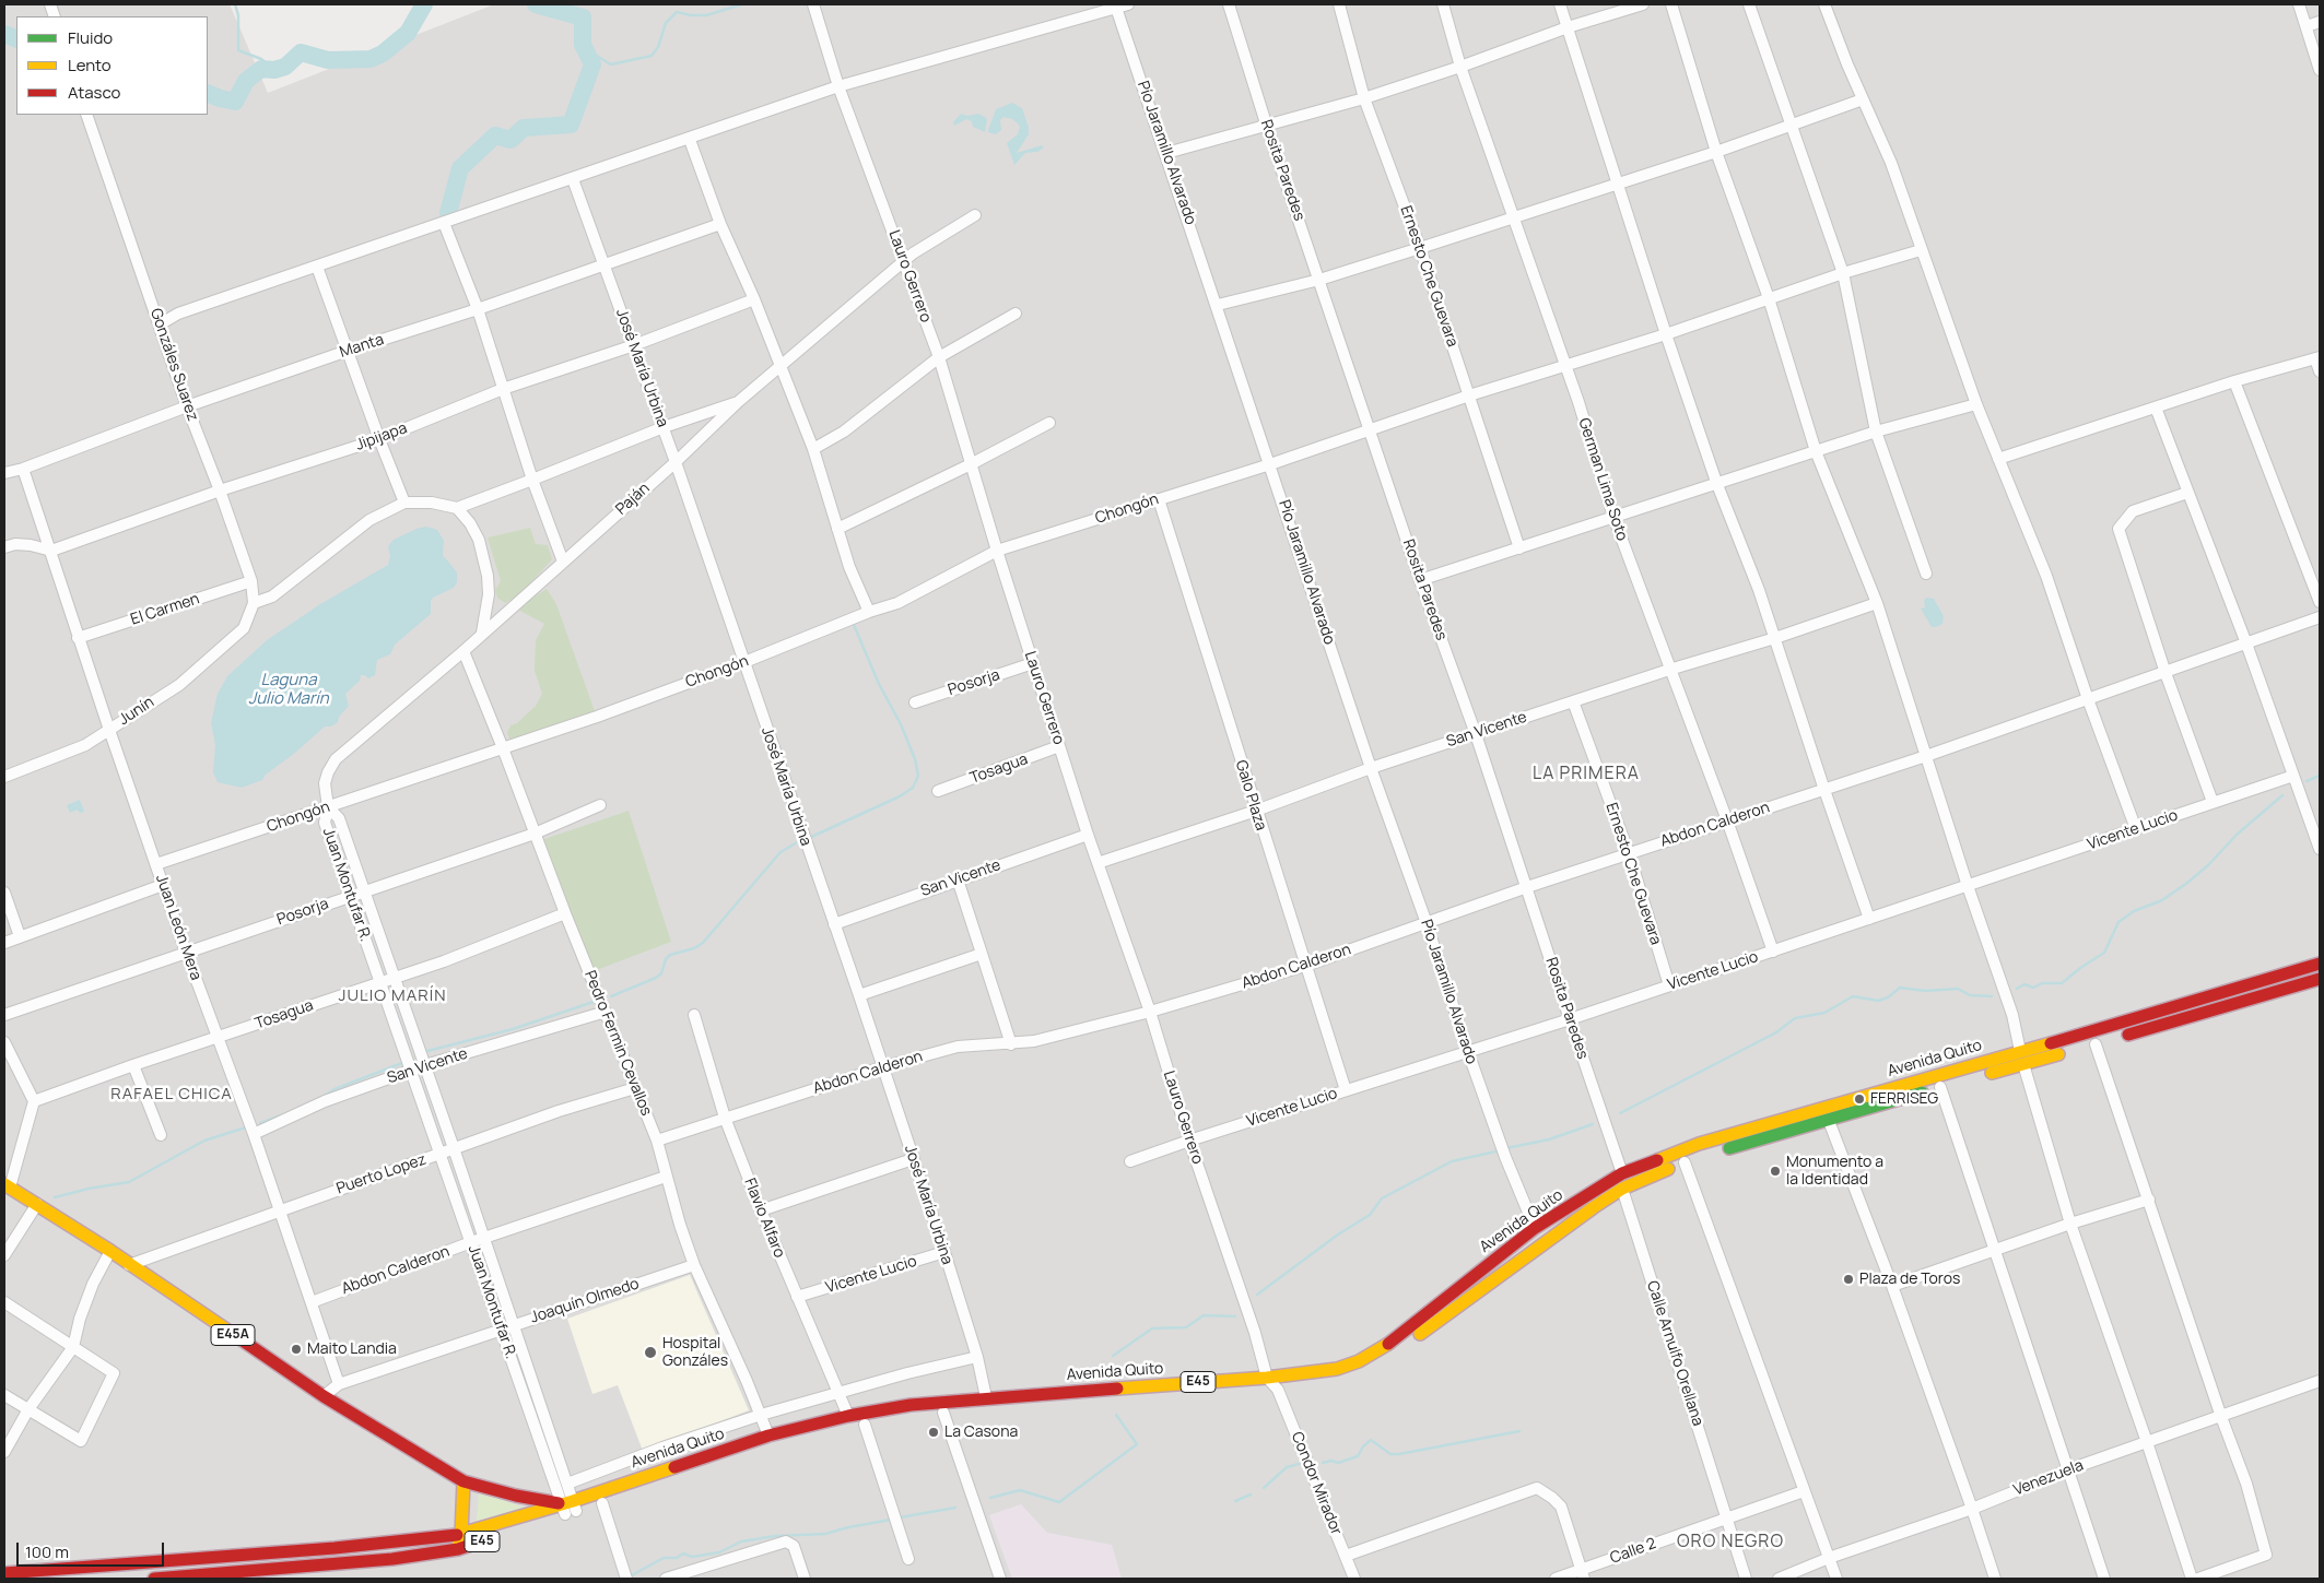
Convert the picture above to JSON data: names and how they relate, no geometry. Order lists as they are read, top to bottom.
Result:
{
  "streets": {
    "highway": ["Avenida Quito", "E45A", "E45"],
    "street": [
      "Pío Jaramillo Alvarado",
      "Rosita Paredes",
      "Lauro Gerrero",
      "Ernesto Che Guevara",
      "Manta",
      "Gonzáles Suarez",
      "José María Urbina",
      "Jipijapa",
      "German Lima Soto",
      "Paján",
      "Chongón",
      "El Carmen",
      "Posorja",
      "Junín",
      "San Vicente",
      "Tosagua",
      "Galo Plaza",
      "Abdon Calderon",
      "Vicente Lucio",
      "Juan Montufar R.",
      "Juan León Mera",
      "Pedro Fermin Cevallos",
      "Puerto Lopez",
      "Flavio Alfaro",
      "Joaquín Olmedo",
      "Calle Arnulfo Orellana",
      "Venezuela",
      "Condor Mirador",
      "Calle 2"
    ]
  },
  "crossings": [
    ["Pío Jaramillo Alvarado", "Chongón"],
    ["Pío Jaramillo Alvarado", "San Vicente"],
    ["Pío Jaramillo Alvarado", "Abdon Calderon"],
    ["Pío Jaramillo Alvarado", "Vicente Lucio"],
    ["Pío Jaramillo Alvarado", "Avenida Quito"],
    ["Rosita Paredes", "Chongón"],
    ["Rosita Paredes", "San Vicente"],
    ["Rosita Paredes", "Abdon Calderon"],
    ["Rosita Paredes", "Vicente Lucio"],
    ["Rosita Paredes", "Avenida Quito"],
    ["Lauro Gerrero", "Paján"],
    ["Lauro Gerrero", "Chongón"],
    ["Lauro Gerrero", "Posorja"],
    ["Lauro Gerrero", "San Vicente"],
    ["Lauro Gerrero", "Tosagua"],
    ["Lauro Gerrero", "Abdon Calderon"],
    ["Lauro Gerrero", "Vicente Lucio"],
    ["Lauro Gerrero", "Avenida Quito"],
    ["Lauro Gerrero", "Condor Mirador"],
    ["Ernesto Che Guevara", "Chongón"],
    ["Ernesto Che Guevara", "San Vicente"],
    ["Ernesto Che Guevara", "Abdon Calderon"],
    ["Ernesto Che Guevara", "Vicente Lucio"],
    ["Manta", "Gonzáles Suarez"],
    ["Manta", "José María Urbina"],
    ["Manta", "Juan León Mera"],
    ["Gonzáles Suarez", "Jipijapa"],
    ["Gonzáles Suarez", "El Carmen"],
    ["Gonzáles Suarez", "Junín"],
    ["José María Urbina", "Jipijapa"],
    ["José María Urbina", "Paján"],
    ["José María Urbina", "Chongón"],
    ["José María Urbina", "San Vicente"],
    ["José María Urbina", "Abdon Calderon"],
    ["José María Urbina", "Vicente Lucio"],
    ["José María Urbina", "Avenida Quito"],
    ["Jipijapa", "Juan León Mera"],
    ["German Lima Soto", "Chongón"],
    ["German Lima Soto", "San Vicente"],
    ["German Lima Soto", "Abdon Calderon"],
    ["German Lima Soto", "Vicente Lucio"],
    ["Paján", "Chongón"],
    ["Paján", "Juan Montufar R."],
    ["Paján", "Pedro Fermin Cevallos"],
    ["Chongón", "Galo Plaza"],
    ["Chongón", "Juan Montufar R."],
    ["Chongón", "Juan León Mera"],
    ["Chongón", "Pedro Fermin Cevallos"],
    ["El Carmen", "Juan León Mera"],
    ["Posorja", "Juan Montufar R."],
    ["Posorja", "Juan León Mera"],
    ["Posorja", "Pedro Fermin Cevallos"],
    ["Junín", "Juan León Mera"],
    ["San Vicente", "Galo Plaza"],
    ["San Vicente", "Juan Montufar R."],
    ["San Vicente", "Juan León Mera"],
    ["San Vicente", "Pedro Fermin Cevallos"],
    ["Tosagua", "Juan Montufar R."],
    ["Tosagua", "Juan León Mera"],
    ["Tosagua", "Pedro Fermin Cevallos"],
    ["Galo Plaza", "Abdon Calderon"],
    ["Galo Plaza", "Vicente Lucio"],
    ["Abdon Calderon", "Juan Montufar R."],
    ["Abdon Calderon", "Juan León Mera"],
    ["Abdon Calderon", "Pedro Fermin Cevallos"],
    ["Abdon Calderon", "Flavio Alfaro"],
    ["Vicente Lucio", "Flavio Alfaro"],
    ["Juan Montufar R.", "Avenida Quito"],
    ["Juan Montufar R.", "Puerto Lopez"],
    ["Juan Montufar R.", "Joaquín Olmedo"],
    ["Juan Montufar R.", "E45A"],
    ["Juan León Mera", "Puerto Lopez"],
    ["Juan León Mera", "Joaquín Olmedo"],
    ["Pedro Fermin Cevallos", "Avenida Quito"],
    ["Pedro Fermin Cevallos", "Puerto Lopez"],
    ["Pedro Fermin Cevallos", "Joaquín Olmedo"],
    ["Avenida Quito", "Flavio Alfaro"],
    ["Avenida Quito", "E45A"],
    ["Avenida Quito", "Calle Arnulfo Orellana"],
    ["Avenida Quito", "Condor Mirador"],
    ["Puerto Lopez", "E45A"],
    ["Joaquín Olmedo", "E45A"],
    ["Calle Arnulfo Orellana", "Calle 2"]
  ],
  "districts": [
    "LA PRIMERA",
    "JULIO MARÍN",
    "RAFAEL CHICA",
    "ORO NEGRO"
  ],
  "water": ["Laguna Julio Marín"],
  "places": [
    "FERRISEG",
    "Monumento a la Identidad",
    "Plaza de Toros",
    "Maito Landia",
    "Hospital Gonzáles",
    "La Casona"
  ],
  "legend": ["Fluido", "Lento", "Atasco"],
  "scale_bar": "100 m"
}
